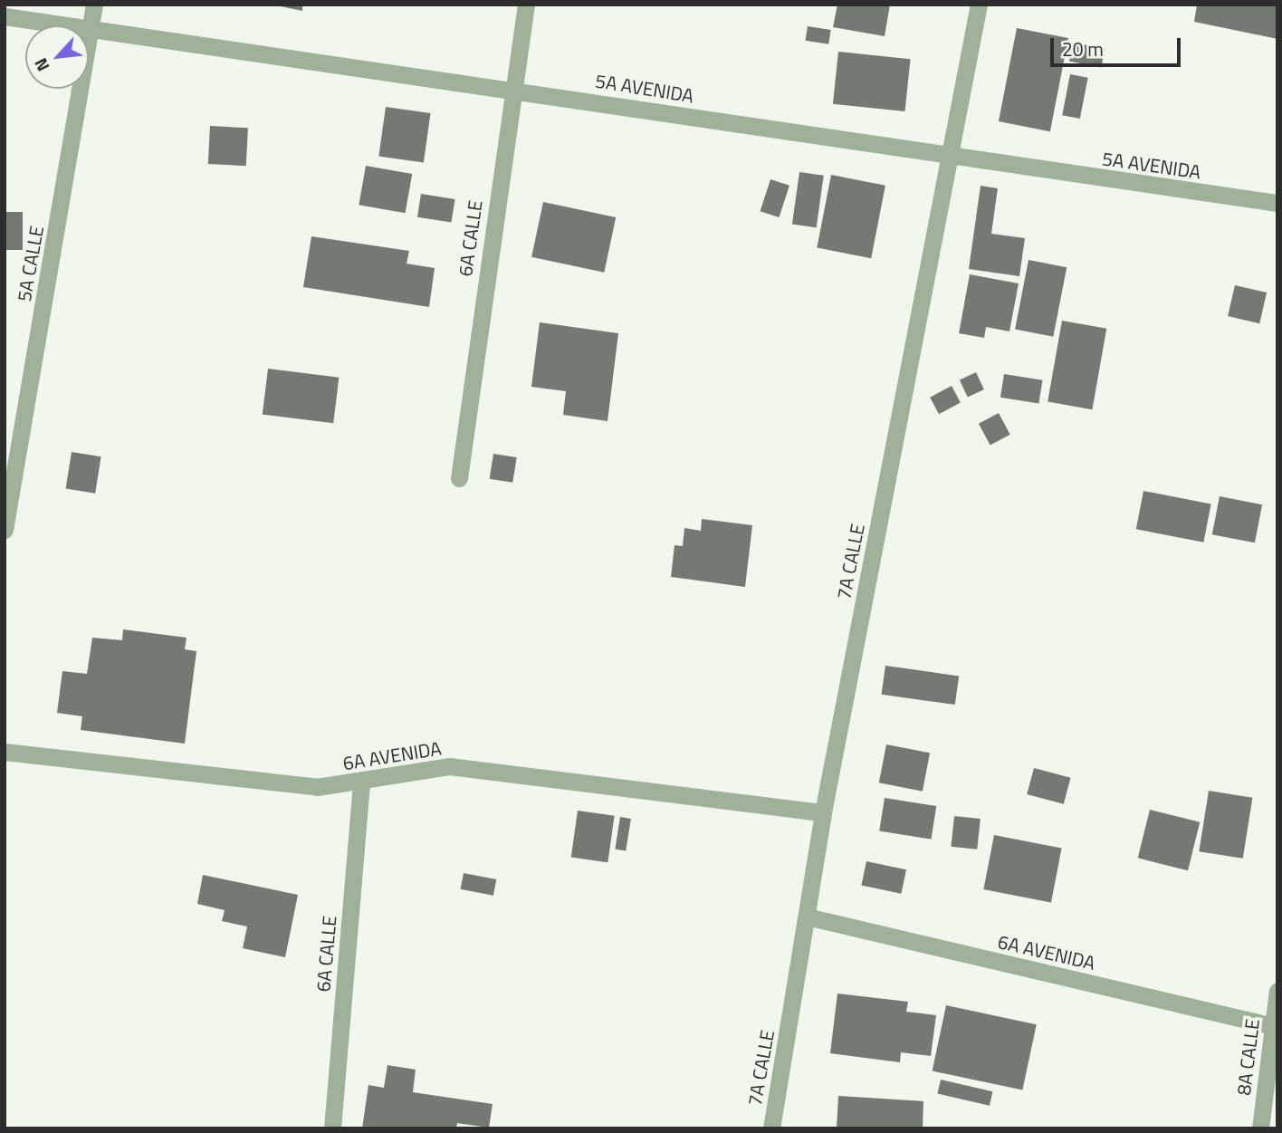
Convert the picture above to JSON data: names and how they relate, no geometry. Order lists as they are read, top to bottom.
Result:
{
  "streets": {
    "street": [
      "5A AVENIDA",
      "6A CALLE",
      "5A CALLE",
      "7A CALLE",
      "6A AVENIDA",
      "8A CALLE"
    ]
  },
  "crossings": [
    ["5A AVENIDA", "6A CALLE"],
    ["5A AVENIDA", "5A CALLE"],
    ["5A AVENIDA", "7A CALLE"],
    ["6A CALLE", "6A AVENIDA"],
    ["7A CALLE", "6A AVENIDA"],
    ["6A AVENIDA", "8A CALLE"]
  ],
  "scale_bar": "20 m",
  "north": "bottom left"
}
